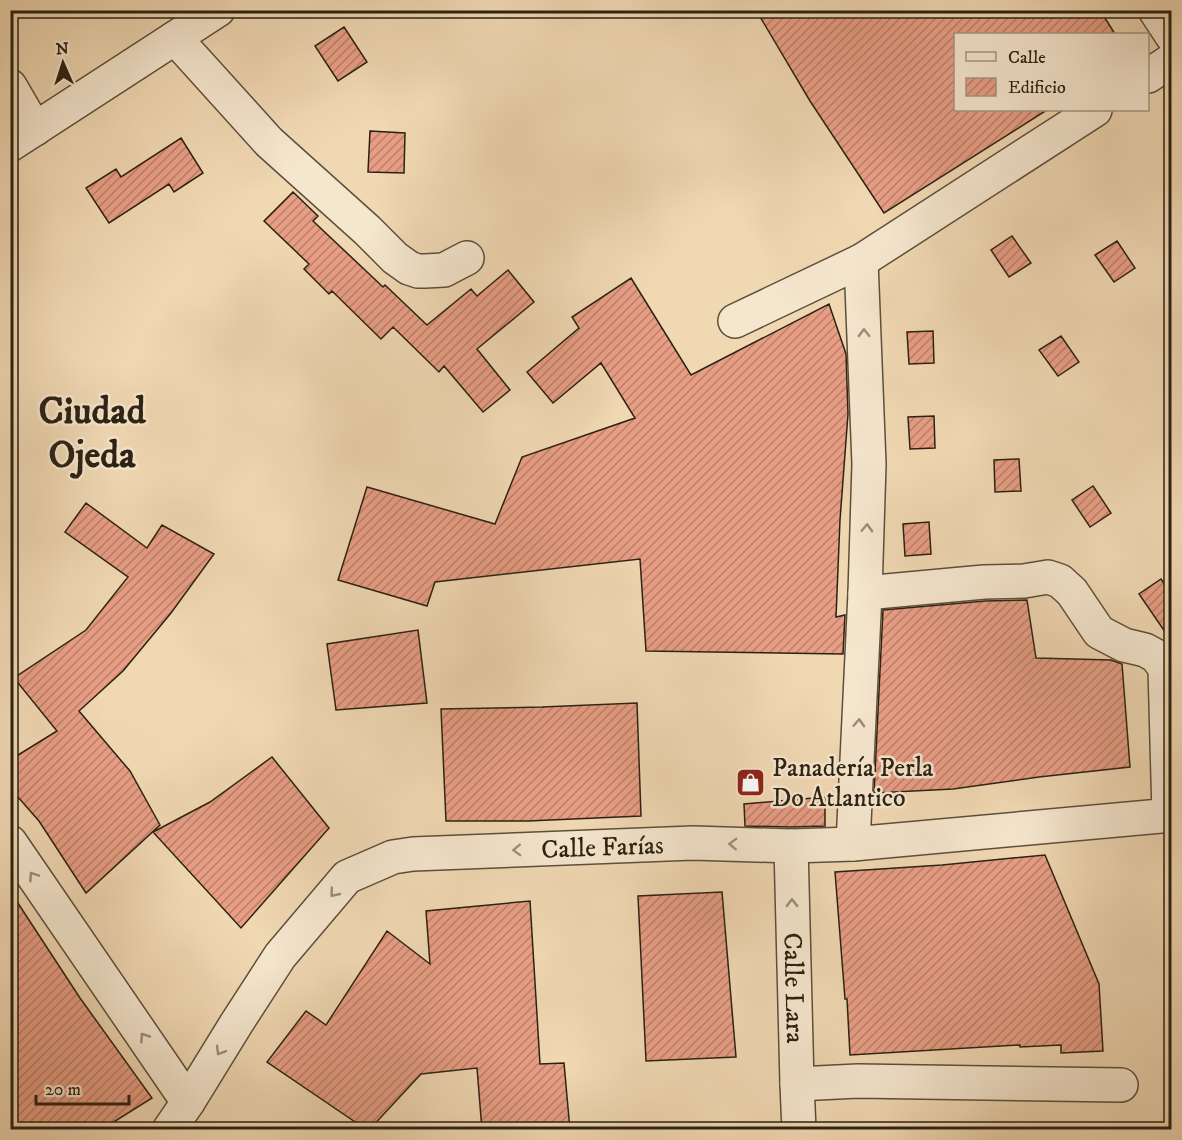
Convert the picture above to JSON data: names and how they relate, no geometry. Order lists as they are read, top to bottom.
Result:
{
  "streets": {
    "street": ["Calle Farías", "Calle Lara"]
  },
  "crossings": [
    ["Calle Farías", "Calle Lara"]
  ],
  "one_way": ["Calle Farías", "Calle Lara"],
  "districts": ["Ciudad Ojeda"],
  "places": {
    "shop": ["Panadería Perla Do Atlantico"]
  },
  "legend": ["Calle", "Edificio"],
  "scale_bar": "20 m",
  "north": "top"
}
